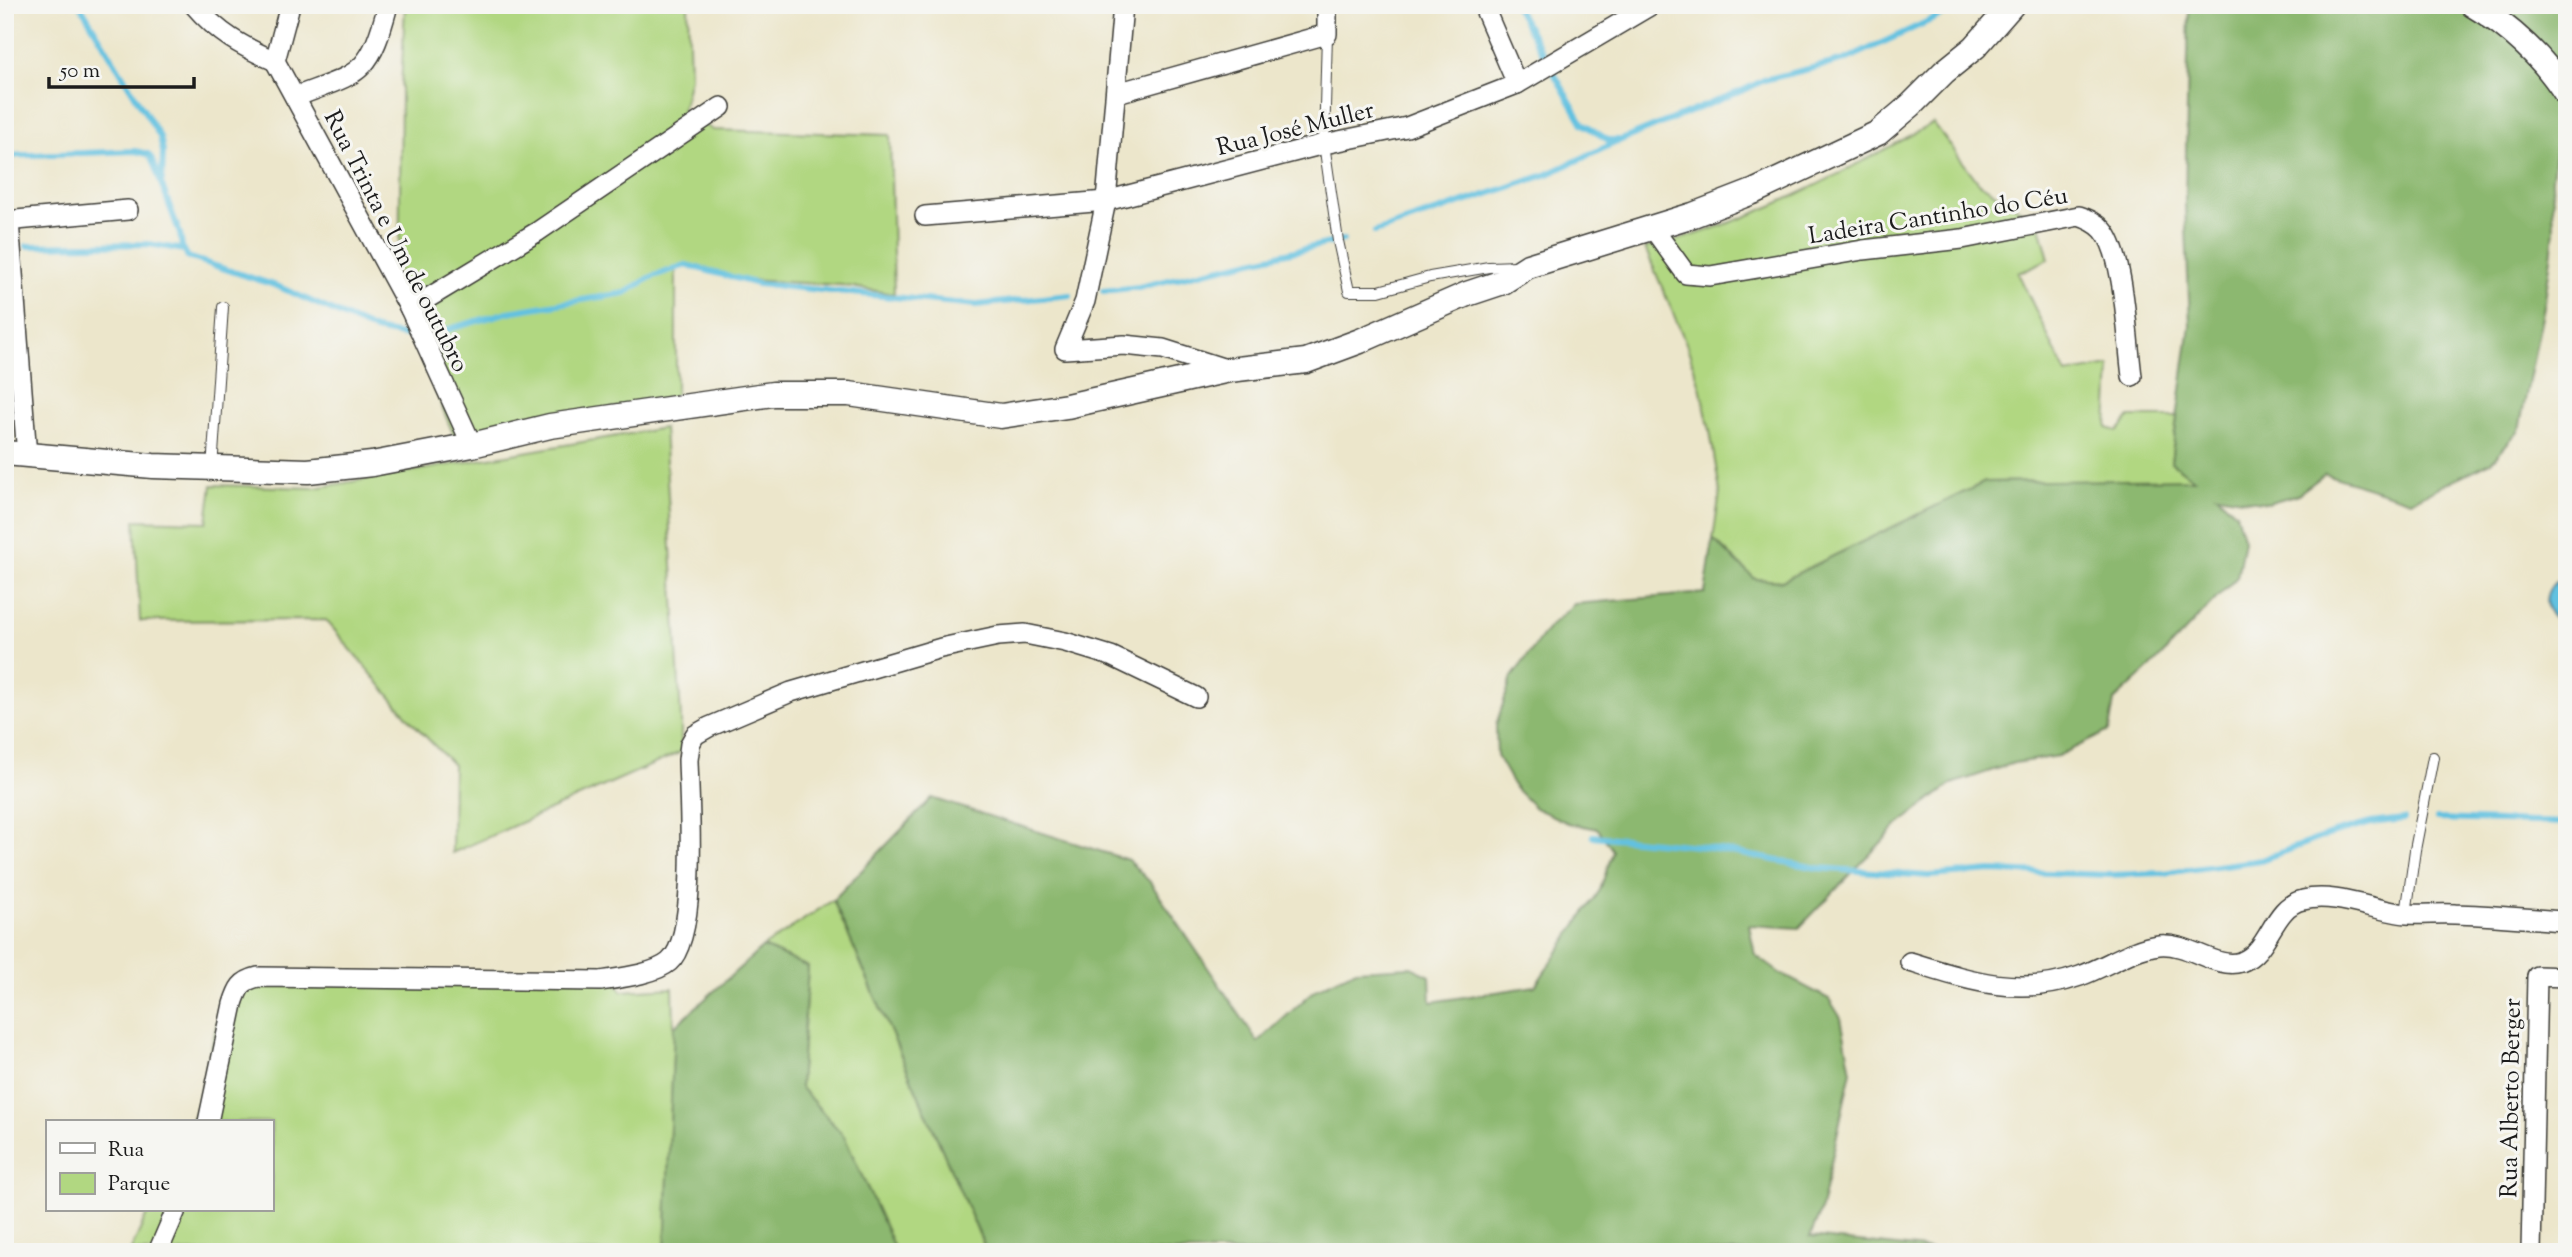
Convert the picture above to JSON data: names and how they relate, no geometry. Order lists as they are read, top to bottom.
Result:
{
  "streets": {
    "street": [
      "Rua José Muller",
      "Ladeira Cantinho do Céu",
      "Rua Trinta e Um de outubro",
      "Rua Alberto Berger"
    ]
  },
  "legend": ["Rua", "Parque"],
  "scale_bar": "50 m"
}
